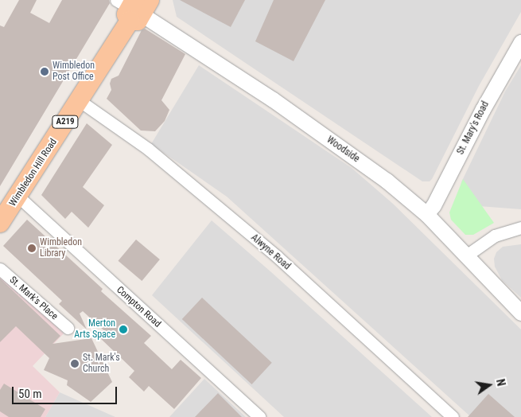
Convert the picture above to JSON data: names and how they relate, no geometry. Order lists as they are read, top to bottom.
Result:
{
  "streets": {
    "main road": ["A219", "Wimbledon Hill Road"],
    "street": [
      "St. Mary's Road",
      "Woodside",
      "Alwyne Road",
      "St. Mark's Place",
      "Compton Road"
    ]
  },
  "crossings": [
    ["St. Mary's Road", "Woodside"],
    ["Woodside", "Wimbledon Hill Road"],
    ["Wimbledon Hill Road", "Alwyne Road"],
    ["Wimbledon Hill Road", "Compton Road"]
  ],
  "places": [
    "Wimbledon Post Office",
    "Wimbledon Library",
    "Merton Arts Space",
    "St. Mark's Church"
  ],
  "scale_bar": "50 m",
  "north": "right"
}
